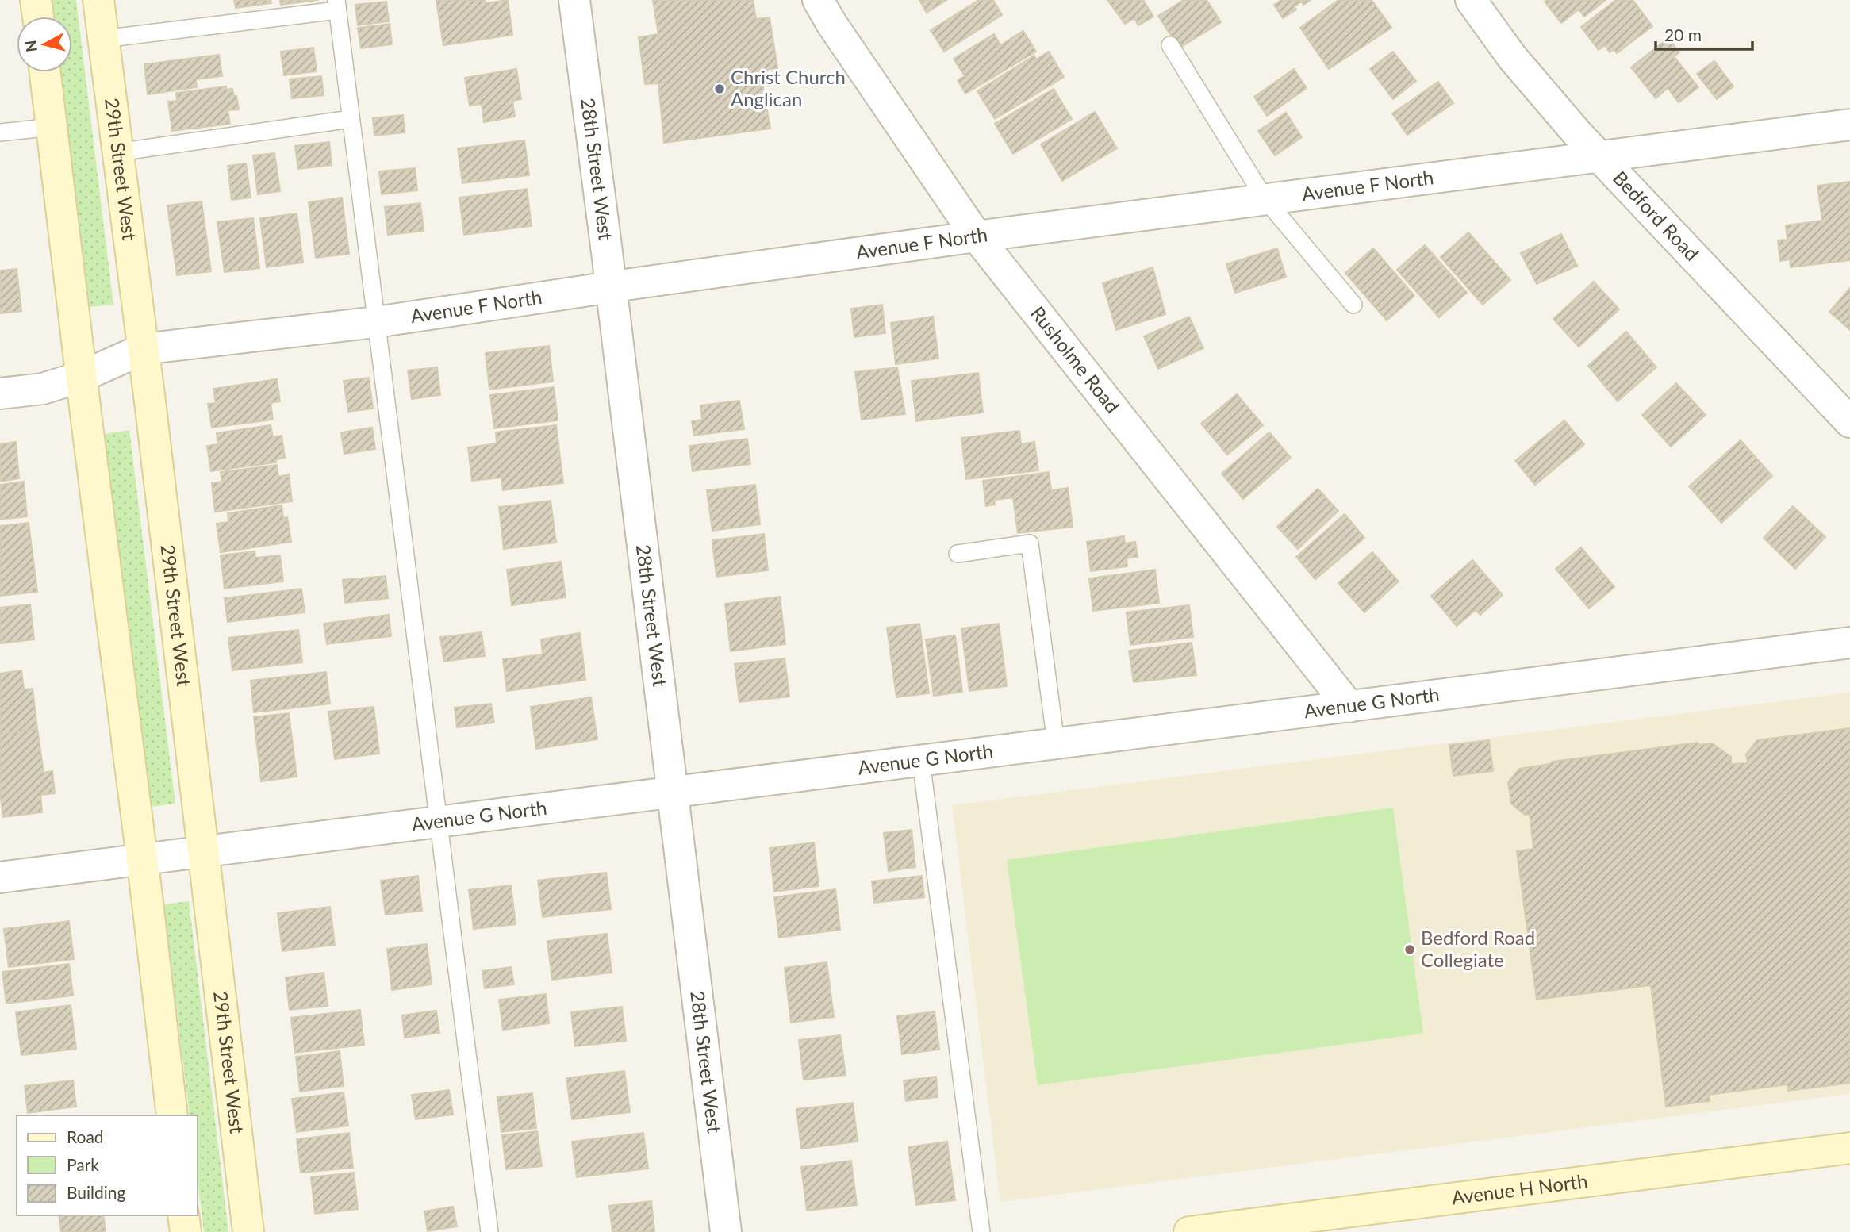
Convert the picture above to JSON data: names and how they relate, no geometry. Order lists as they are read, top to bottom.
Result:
{
  "streets": {
    "street": [
      "29th Street West",
      "28th Street West",
      "Avenue F North",
      "Bedford Road",
      "Rusholme Road",
      "Avenue G North",
      "Avenue H North"
    ]
  },
  "crossings": [
    ["29th Street West", "Avenue F North"],
    ["29th Street West", "Avenue G North"],
    ["28th Street West", "Avenue F North"],
    ["28th Street West", "Avenue G North"],
    ["Avenue F North", "Bedford Road"],
    ["Avenue F North", "Rusholme Road"],
    ["Rusholme Road", "Avenue G North"]
  ],
  "places": ["Christ Church Anglican", "Bedford Road Collegiate"],
  "legend": ["Road", "Park", "Building"],
  "scale_bar": "20 m",
  "north": "left"
}
